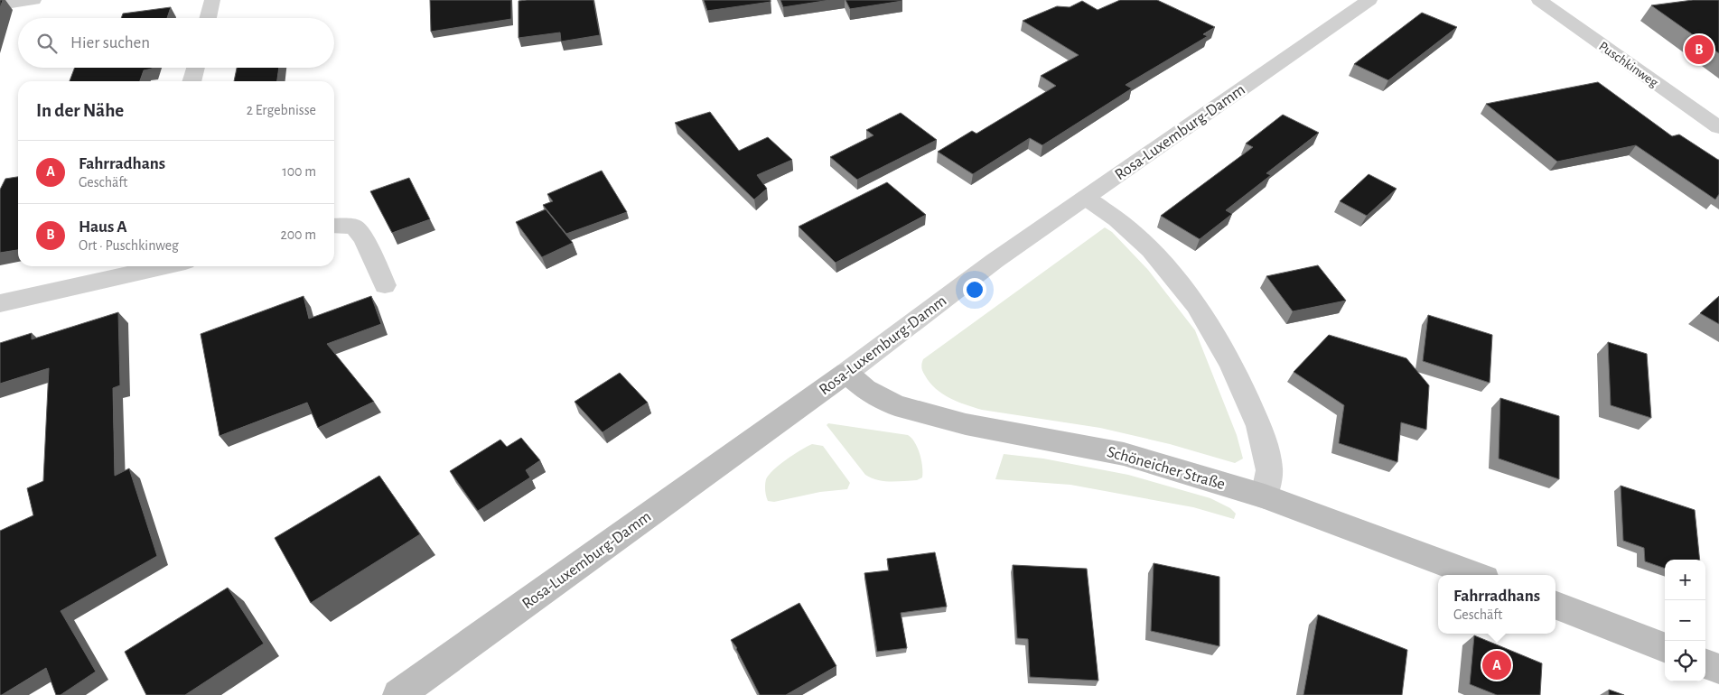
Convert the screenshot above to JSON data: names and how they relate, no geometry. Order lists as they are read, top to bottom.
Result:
{
  "streets": {
    "main road": ["Rosa-Luxemburg-Damm", "Schöneicher Straße"],
    "street": ["Puschkinweg"]
  },
  "crossings": [
    ["Rosa-Luxemburg-Damm", "Schöneicher Straße"]
  ],
  "page": {
    "search": "Hier suchen",
    "pins": ["B", "A"],
    "heading": ["In der Nähe", "2 Ergebnisse"],
    "list": [
      {
        "mark": "A",
        "name": "Fahrradhans",
        "note": "Geschäft",
        "value": "100 m"
      },
      {
        "mark": "B",
        "name": "Haus A",
        "note": "Ort · Puschkinweg",
        "value": "200 m"
      }
    ],
    "map_buttons": ["+", "−"],
    "popup": ["Fahrradhans", "Geschäft"]
  }
}
